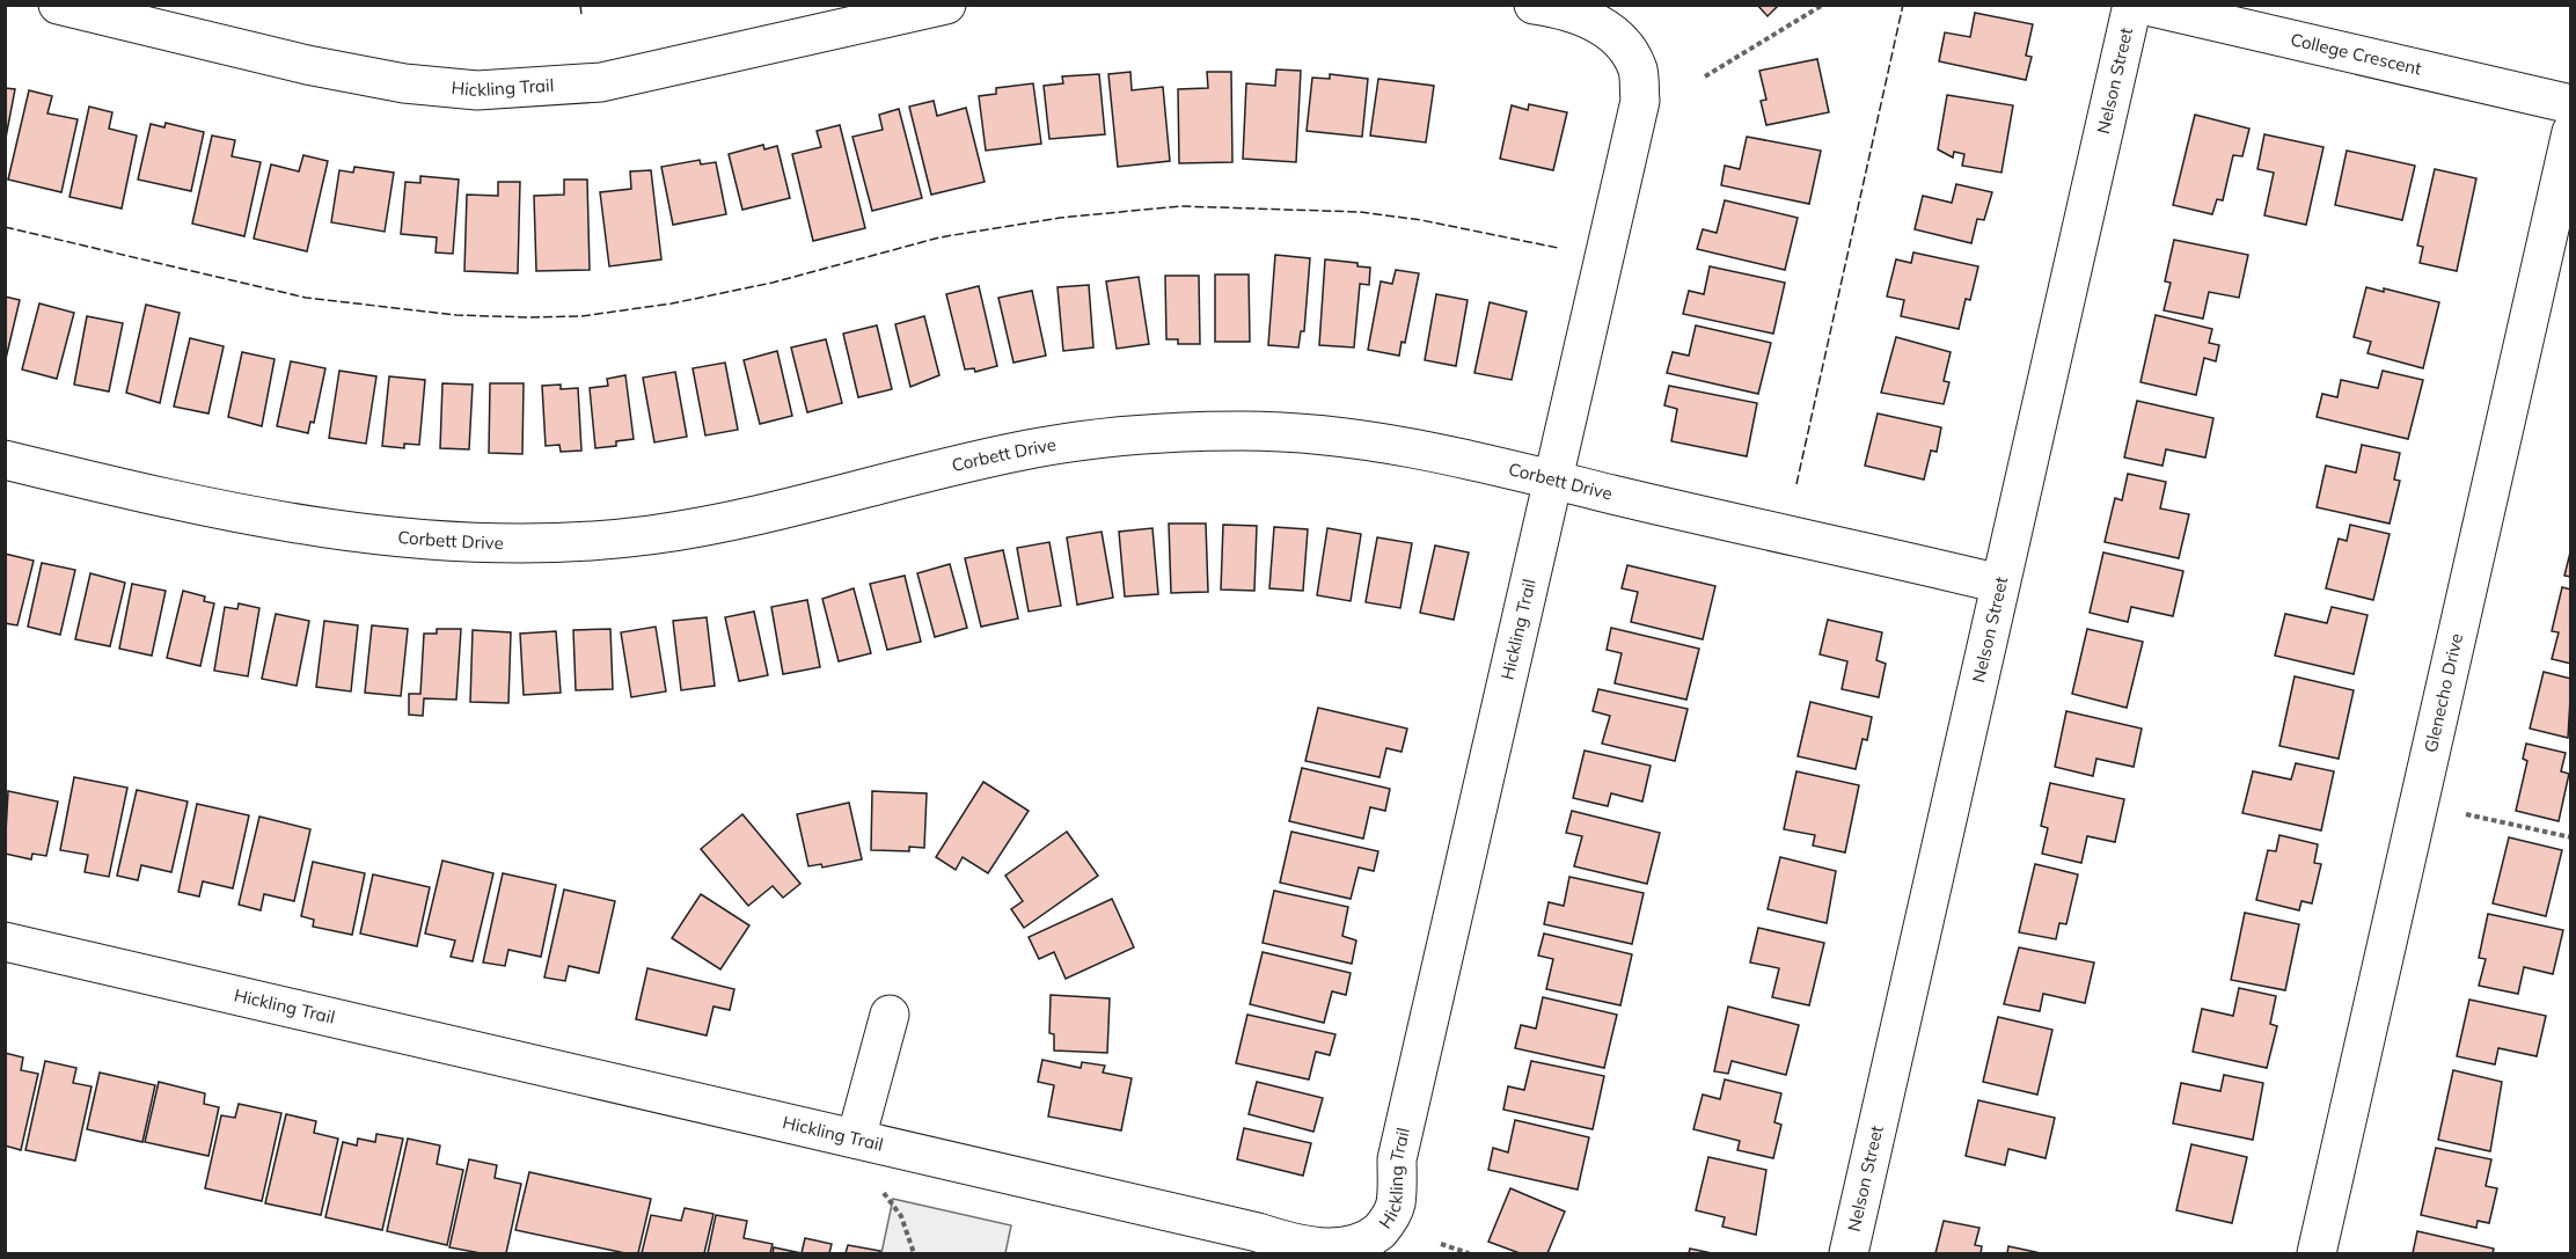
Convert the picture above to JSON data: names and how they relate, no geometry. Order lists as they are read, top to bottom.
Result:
{
  "streets": {
    "street": [
      "College Crescent",
      "Nelson Street",
      "Hickling Trail",
      "Corbett Drive",
      "Glenecho Drive"
    ]
  },
  "crossings": [
    ["Nelson Street", "Corbett Drive"],
    ["Hickling Trail", "Corbett Drive"]
  ]
}
